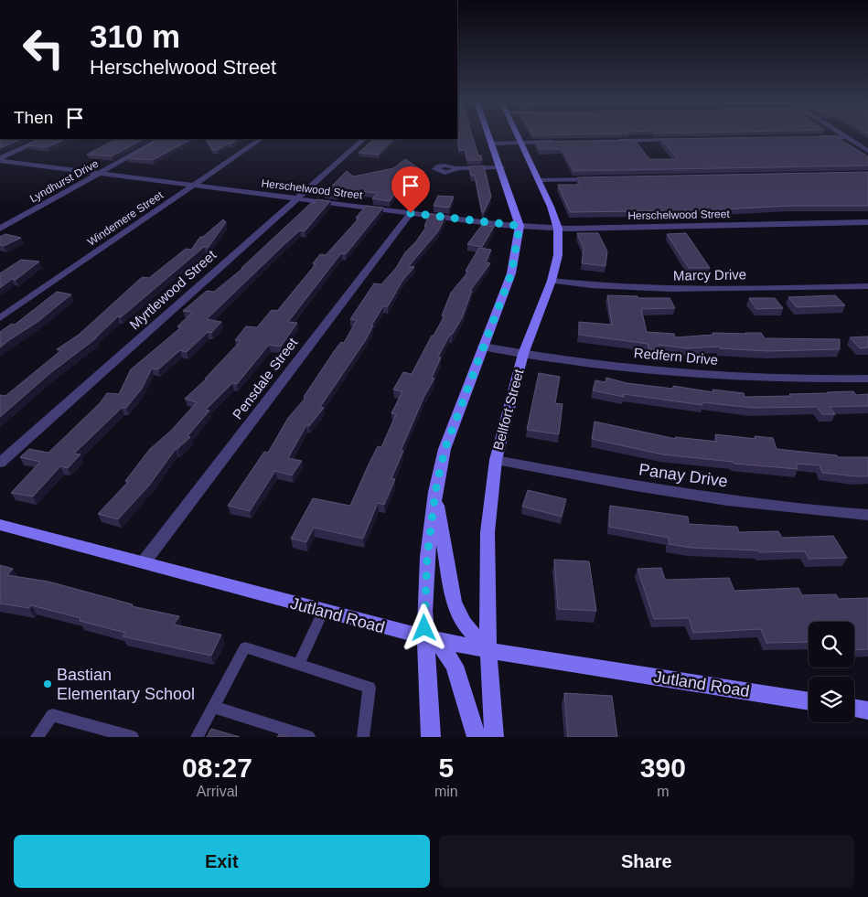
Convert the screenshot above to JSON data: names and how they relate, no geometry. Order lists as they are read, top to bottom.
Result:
{
  "streets": {
    "main road": ["Bellfort Street", "Jutland Road"],
    "street": [
      "Lyndhurst Drive",
      "Herschelwood Street",
      "Windemere Street",
      "Marcy Drive",
      "Myrtlewood Street",
      "Redfern Drive",
      "Pensdale Street",
      "Panay Drive"
    ]
  },
  "crossings": [
    ["Lyndhurst Drive", "Herschelwood Street"],
    ["Herschelwood Street", "Windemere Street"],
    ["Herschelwood Street", "Myrtlewood Street"],
    ["Herschelwood Street", "Pensdale Street"],
    ["Herschelwood Street", "Bellfort Street"],
    ["Marcy Drive", "Bellfort Street"],
    ["Redfern Drive", "Bellfort Street"],
    ["Pensdale Street", "Jutland Road"],
    ["Bellfort Street", "Panay Drive"],
    ["Bellfort Street", "Jutland Road"]
  ],
  "places": ["Bastian Elementary School"],
  "page": {
    "turn": ["310 m", "Herschelwood Street"],
    "then": "Then",
    "eta": [
      "08:27",
      "Arrival",
      "5",
      "min",
      "390",
      "m"
    ],
    "buttons": ["Exit", "Share"]
  }
}
